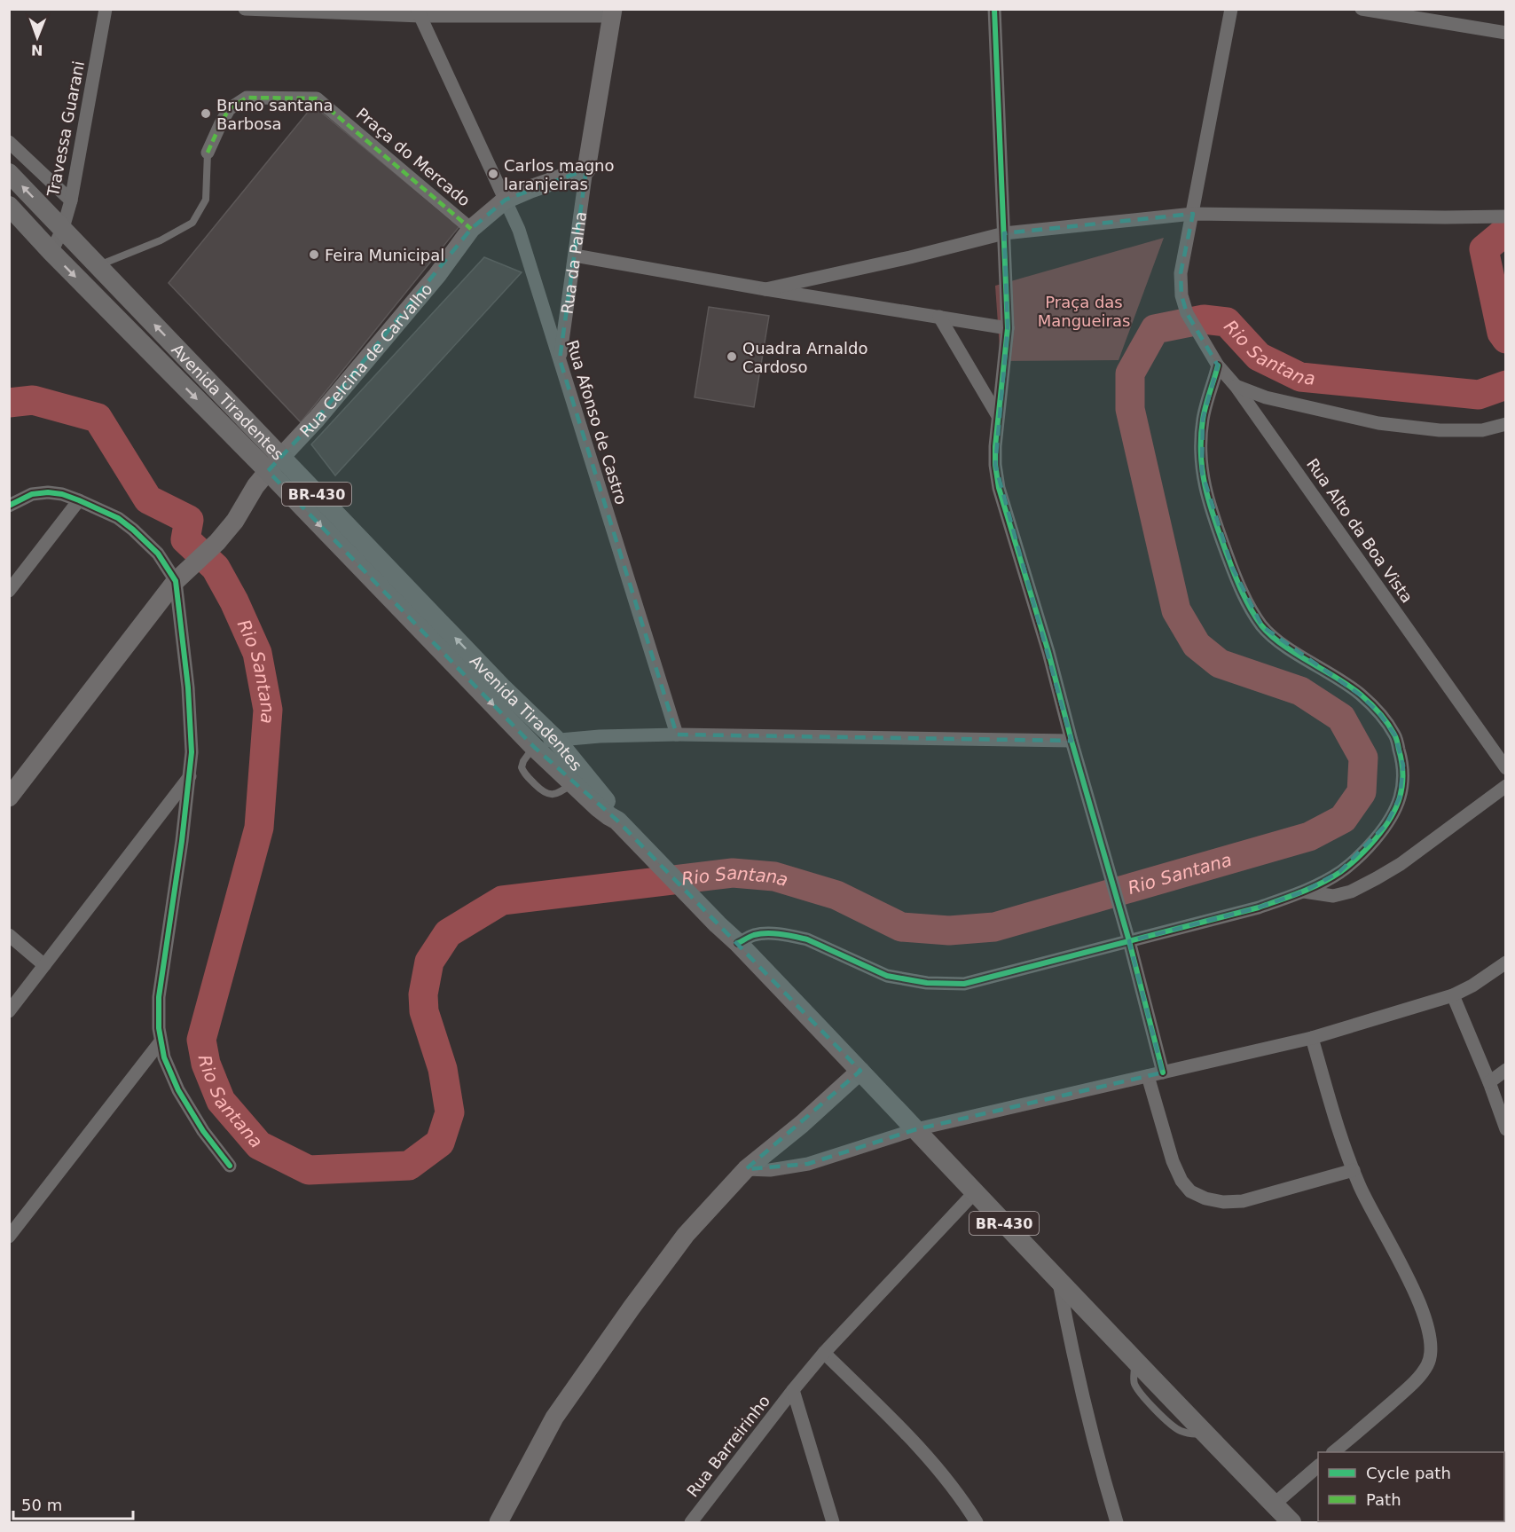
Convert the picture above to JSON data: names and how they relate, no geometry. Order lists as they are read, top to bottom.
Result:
{
  "streets": {
    "main road": ["Avenida Tiradentes", "BR-430"],
    "street": [
      "Travessa Guarani",
      "Praça do Mercado",
      "Rua da Palha",
      "Rua Celcina de Carvalho",
      "Rua Afonso de Castro",
      "Rua Alto da Boa Vista",
      "Rua Barreirinho"
    ]
  },
  "crossings": [
    ["Travessa Guarani", "Avenida Tiradentes"],
    ["Travessa Guarani", "BR-430"],
    ["Praça do Mercado", "Rua Celcina de Carvalho"],
    ["Rua da Palha", "Rua Celcina de Carvalho"],
    ["Rua da Palha", "Rua Afonso de Castro"],
    ["Rua Celcina de Carvalho", "Avenida Tiradentes"],
    ["Rua Celcina de Carvalho", "Rua Afonso de Castro"],
    ["Rua Celcina de Carvalho", "BR-430"],
    ["Avenida Tiradentes", "BR-430"],
    ["BR-430", "Rua Barreirinho"]
  ],
  "water": ["Rio Santana"],
  "parks": ["Praça das Mangueiras"],
  "places": [
    "Bruno santana Barbosa",
    "Carlos magno laranjeiras",
    "Feira Municipal",
    "Quadra Arnaldo Cardoso"
  ],
  "legend": ["Cycle path", "Path"],
  "scale_bar": "50 m",
  "north": "bottom"
}
